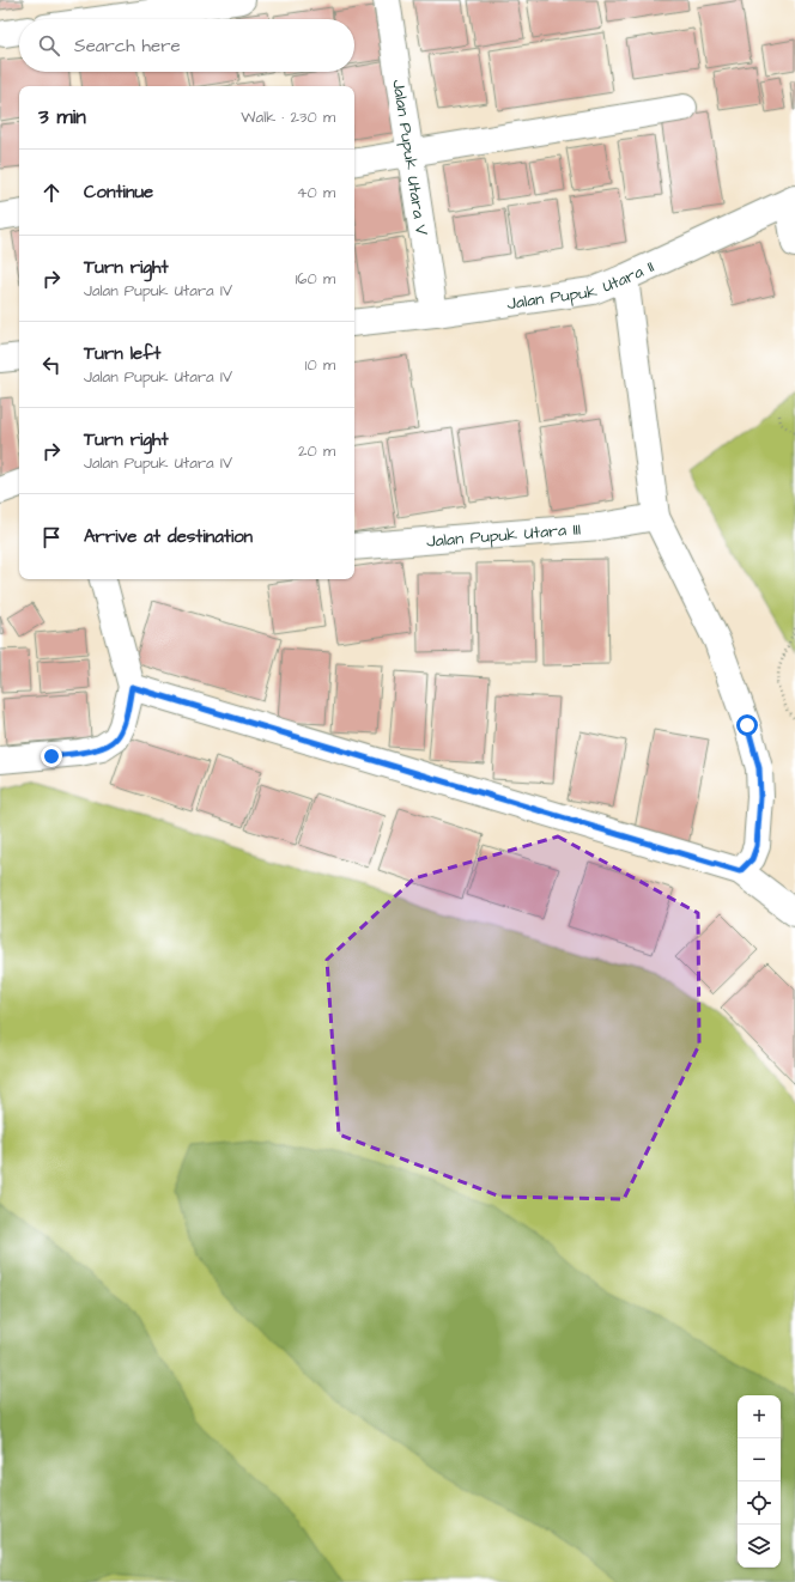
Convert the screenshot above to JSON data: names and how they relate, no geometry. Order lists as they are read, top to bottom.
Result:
{
  "streets": {
    "street": ["Jalan Pupuk Utara V", "Jalan Pupuk Utara II", "Jalan Pupuk Utara III"]
  },
  "crossings": [
    ["Jalan Pupuk Utara V", "Jalan Pupuk Utara II"]
  ],
  "page": {
    "search": "Search here",
    "heading": ["3 min", "Walk · 230 m"],
    "list": [
      ["Continue", "40 m"],
      ["Turn right", "Jalan Pupuk Utara IV", "160 m"],
      ["Turn left", "Jalan Pupuk Utara IV", "10 m"],
      ["Turn right", "Jalan Pupuk Utara IV", "20 m"],
      "Arrive at destination"
    ],
    "map_buttons": ["+", "−"]
  }
}
